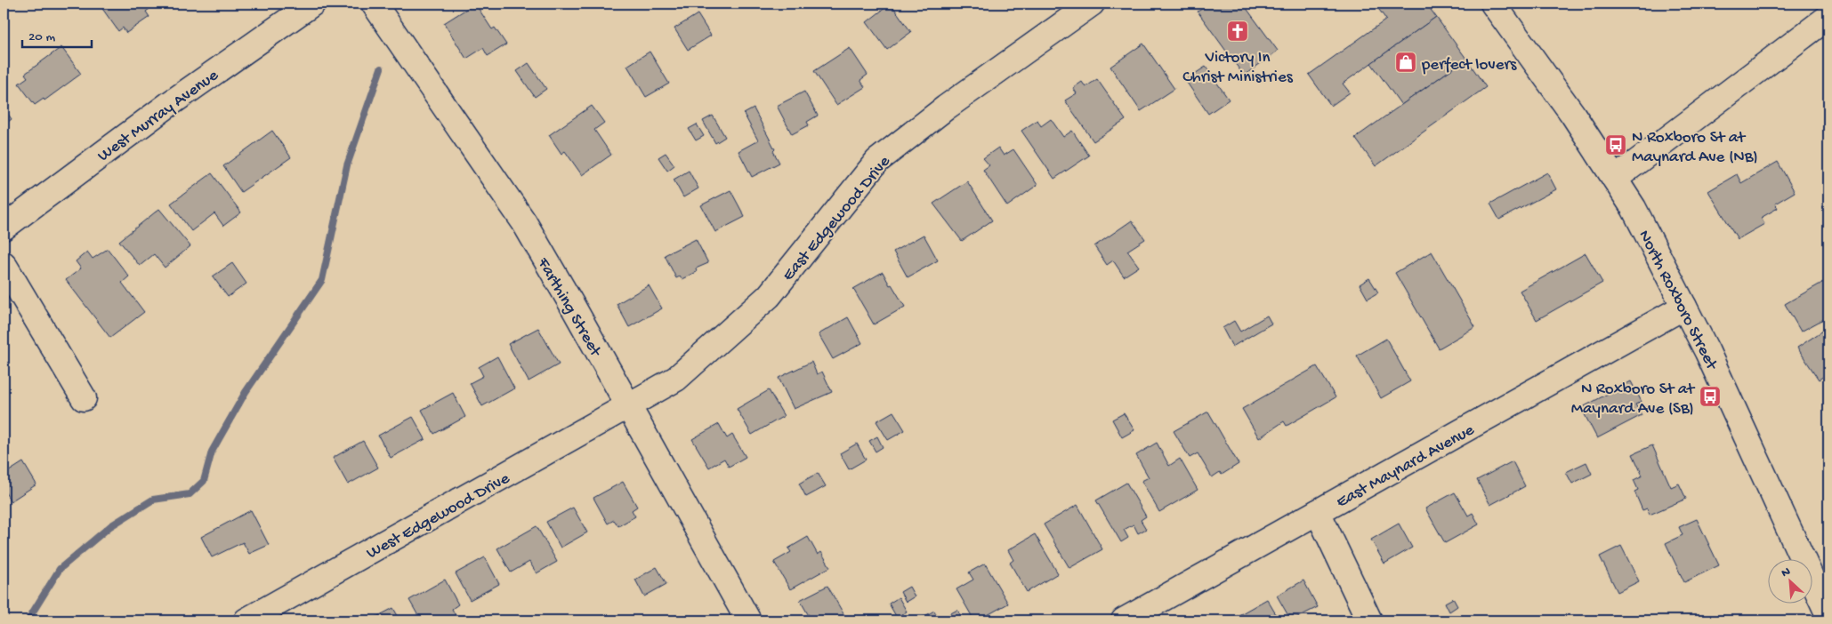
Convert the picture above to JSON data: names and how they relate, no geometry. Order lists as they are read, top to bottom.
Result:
{
  "streets": {
    "street": [
      "West Murray Avenue",
      "East Edgewood Drive",
      "North Roxboro Street",
      "Farthing Street",
      "East Maynard Avenue",
      "West Edgewood Drive"
    ]
  },
  "crossings": [
    ["East Edgewood Drive", "Farthing Street"],
    ["East Edgewood Drive", "West Edgewood Drive"],
    ["North Roxboro Street", "East Maynard Avenue"],
    ["Farthing Street", "West Edgewood Drive"]
  ],
  "places": {
    "church": ["Victory In Christ Ministries"],
    "shop": ["perfect lovers"],
    "bus stop": ["N Roxboro St at Maynard Ave (NB)", "N Roxboro St at Maynard Ave (SB)"]
  },
  "scale_bar": "20 m",
  "north": "top left"
}
